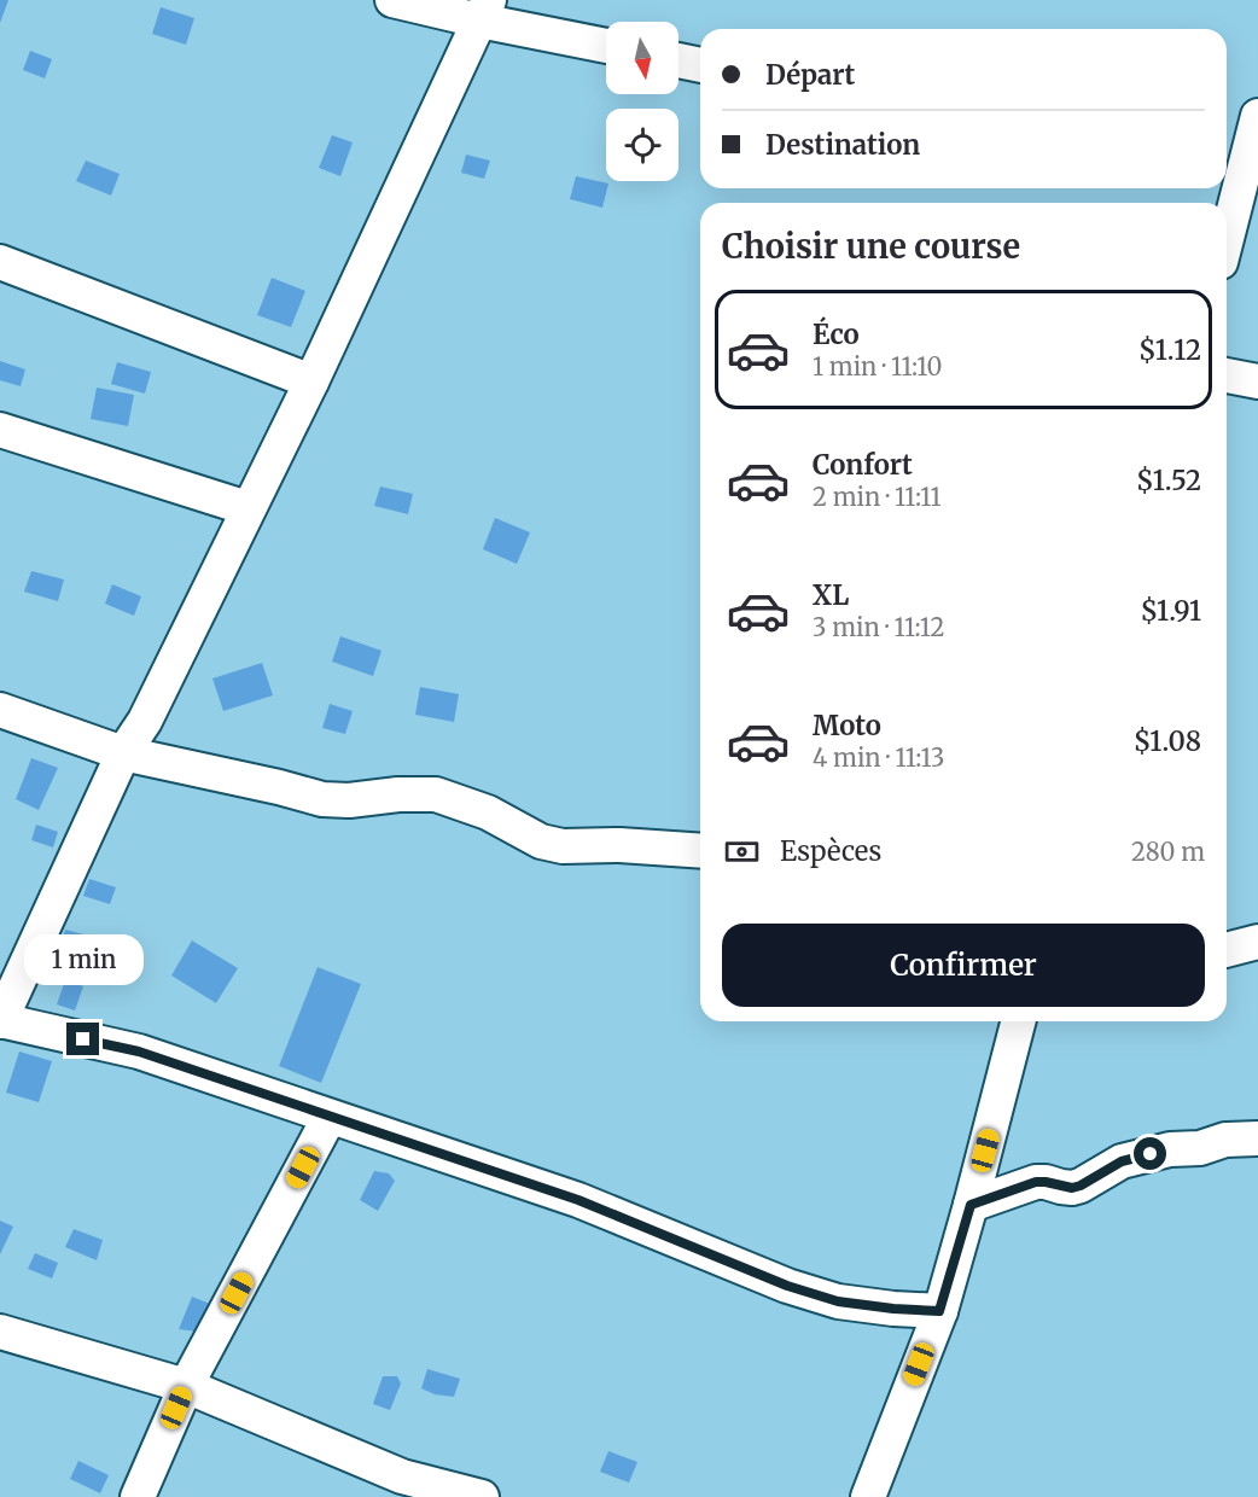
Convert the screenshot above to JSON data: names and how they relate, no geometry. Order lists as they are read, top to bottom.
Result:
{
  "north": "bottom",
  "page": {
    "banner": ["Départ", "Destination"],
    "heading": "Choisir une course",
    "list": [
      {
        "name": "Éco",
        "note": "1 min · 11:10",
        "value": "$1.12"
      },
      {
        "name": "Confort",
        "note": "2 min · 11:11",
        "value": "$1.52"
      },
      {
        "name": "XL",
        "note": "3 min · 11:12",
        "value": "$1.91"
      },
      {
        "name": "Moto",
        "note": "4 min · 11:13",
        "value": "$1.08"
      }
    ],
    "pay": ["Espèces", "280 m"],
    "buttons": "Confirmer",
    "bubble": "1 min"
  }
}
